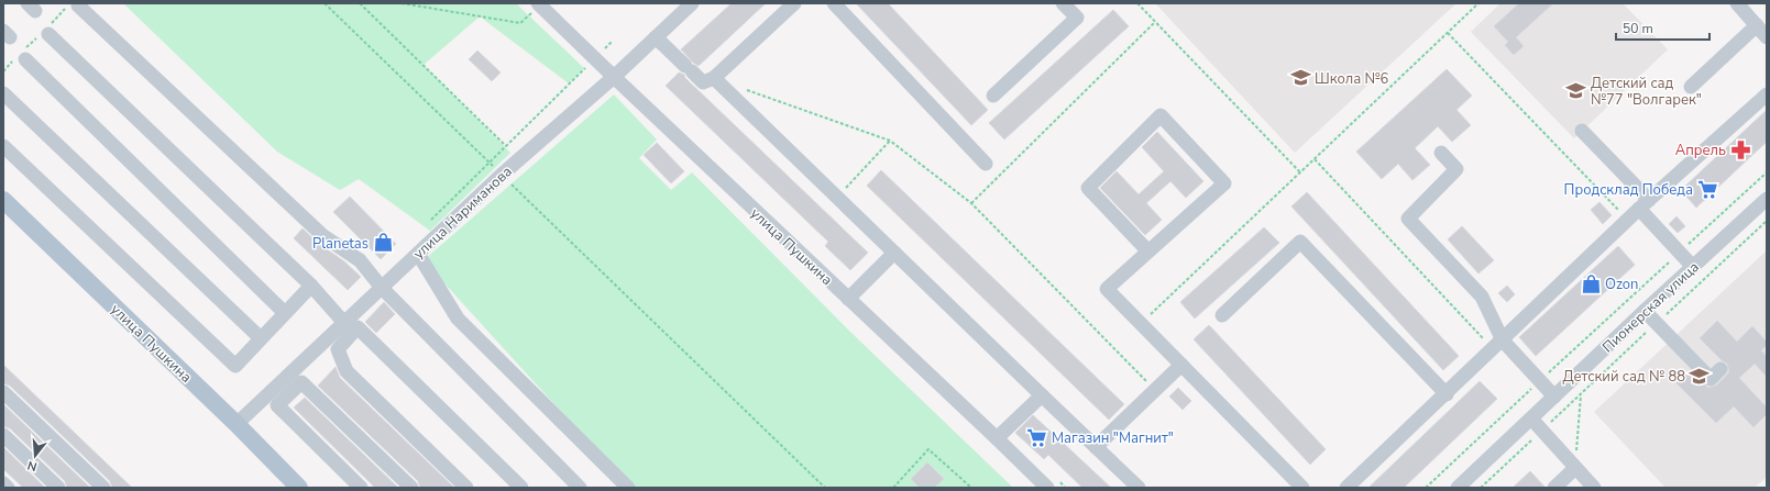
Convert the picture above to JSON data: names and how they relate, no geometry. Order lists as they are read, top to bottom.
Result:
{
  "streets": {
    "main road": ["улица Пушкина"],
    "street": ["улица Нариманова", "Пионерская улица"]
  },
  "crossings": [
    ["улица Нариманова", "улица Пушкина"]
  ],
  "places": {
    "school or university": ["Школа №6", "Детский сад №77 \"Волгарек\"", "Детский сад № 88"],
    "pharmacy": ["Апрель"],
    "supermarket": ["Продсклад Победа", "Магазин \"Магнит\""],
    "shop": ["Planetas", "Ozon"]
  },
  "scale_bar": "50 m",
  "north": "bottom"
}
